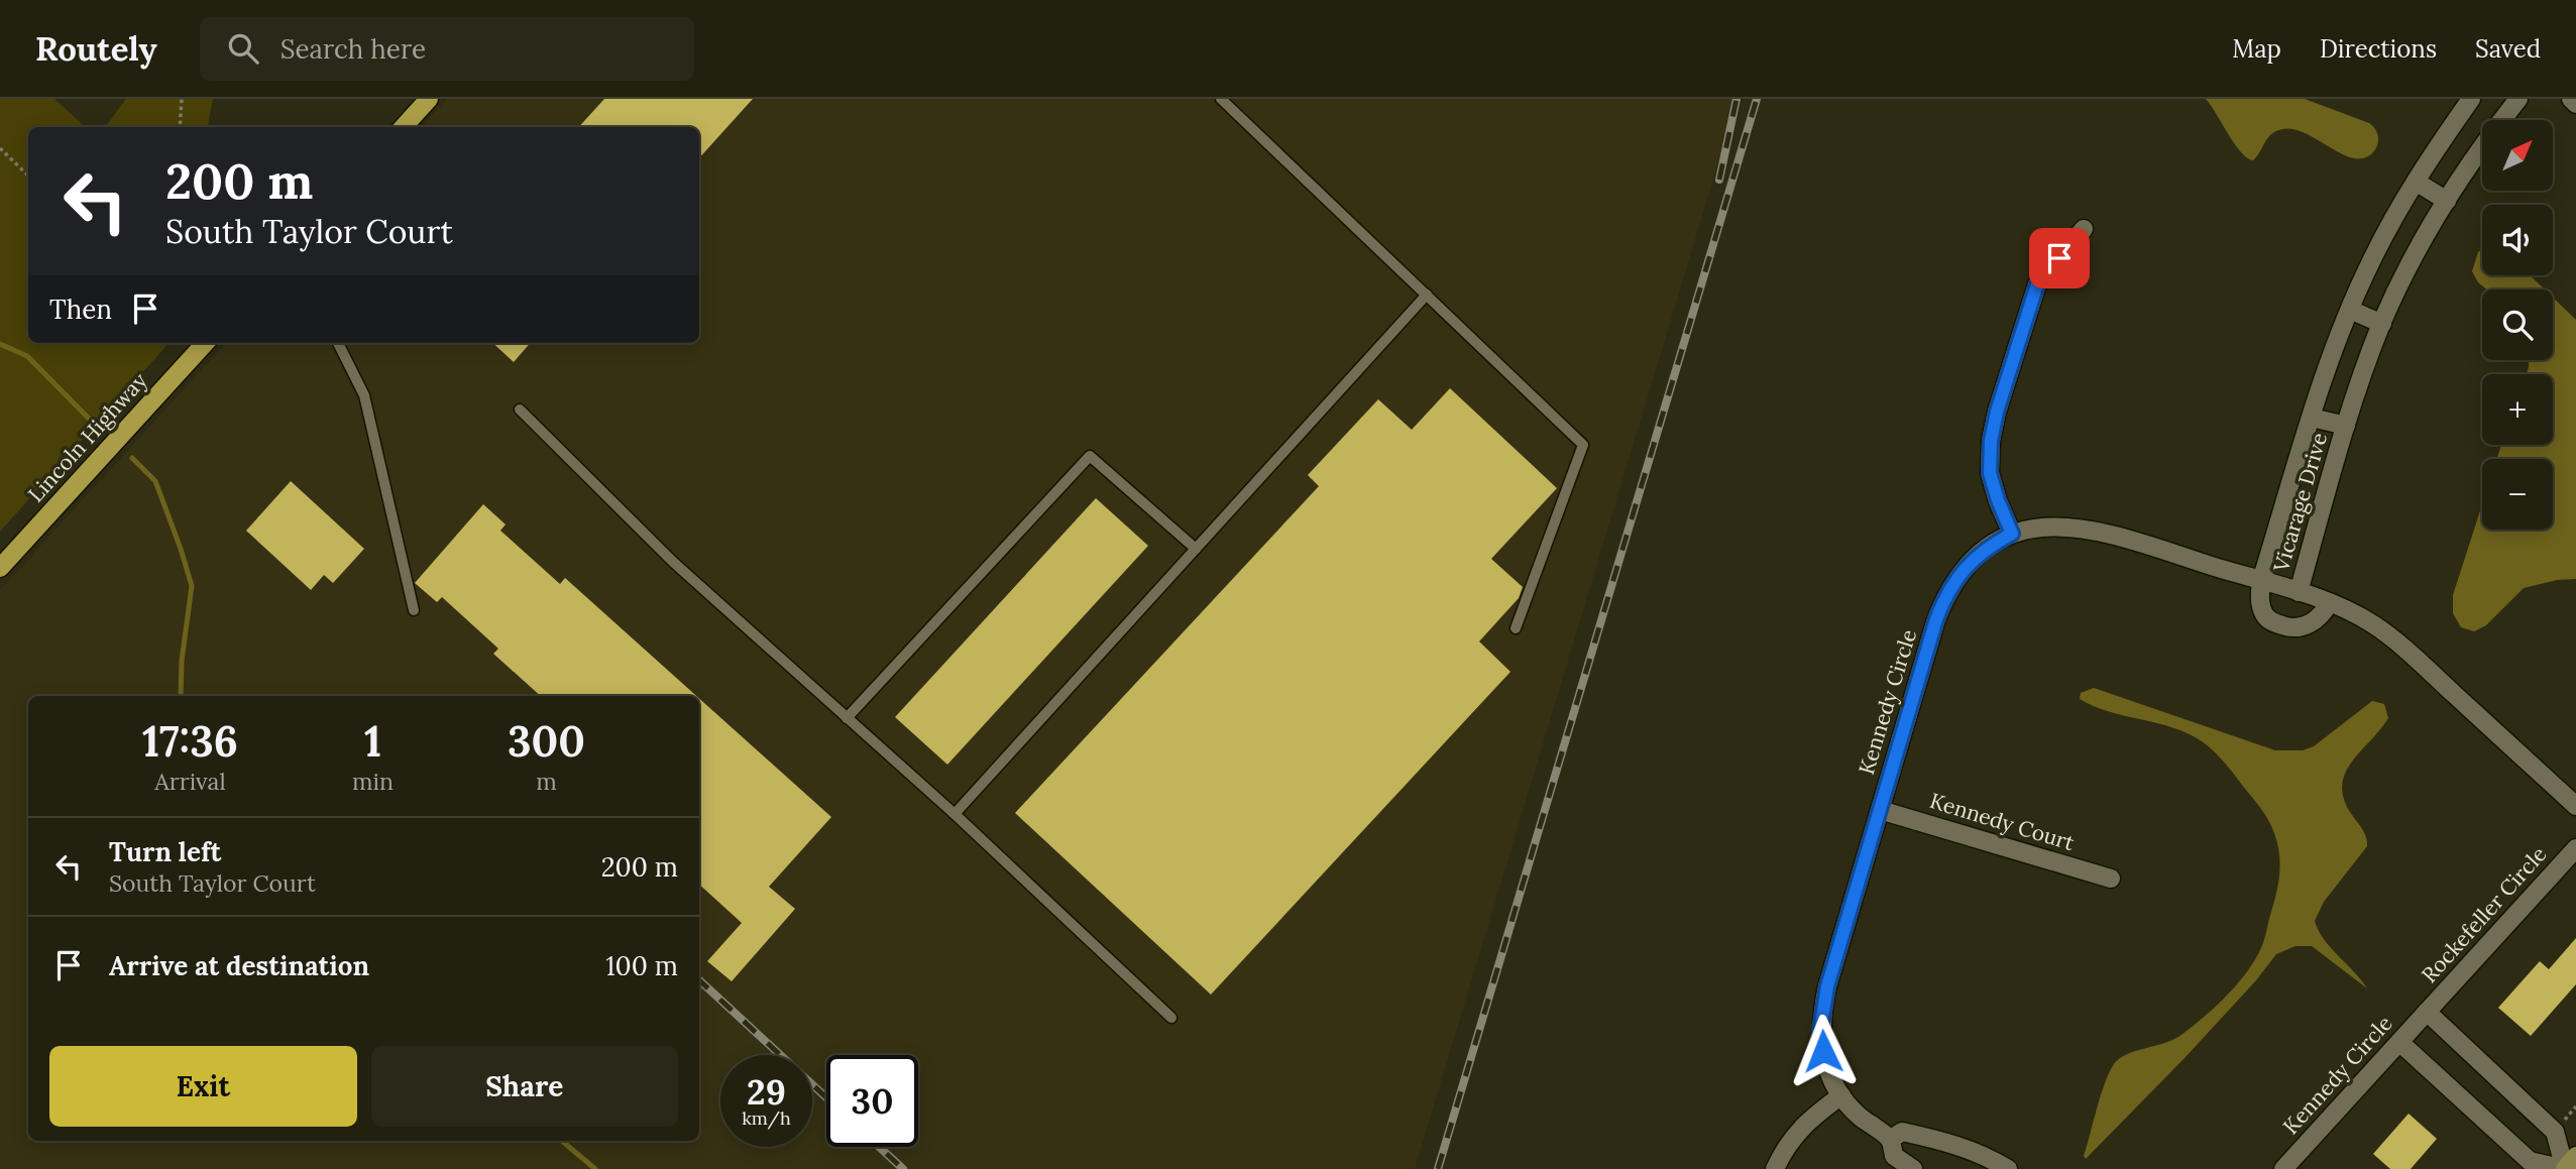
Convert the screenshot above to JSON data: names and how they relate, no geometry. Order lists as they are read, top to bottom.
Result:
{
  "streets": {
    "main road": ["Lincoln Highway"],
    "street": [
      "Vicarage Drive",
      "Kennedy Circle",
      "Kennedy Court",
      "Rockefeller Circle"
    ]
  },
  "crossings": [
    ["Vicarage Drive", "Kennedy Circle"],
    ["Kennedy Circle", "Kennedy Court"],
    ["Kennedy Circle", "Rockefeller Circle"]
  ],
  "north": "top right",
  "page": {
    "header": "Routely",
    "search": "Search here",
    "nav": ["Map", "Directions", "Saved"],
    "map_buttons": ["+", "−"],
    "turn": ["200 m", "South Taylor Court"],
    "then": "Then",
    "eta": [
      "17:36",
      "Arrival",
      "1",
      "min",
      "300",
      "m"
    ],
    "list": [
      {
        "name": "Turn left",
        "note": "South Taylor Court",
        "value": "200 m"
      },
      {
        "name": "Arrive at destination",
        "value": "100 m"
      }
    ],
    "buttons": ["Exit", "Share"],
    "speed": "29 km/h",
    "limit": "30"
  }
}
